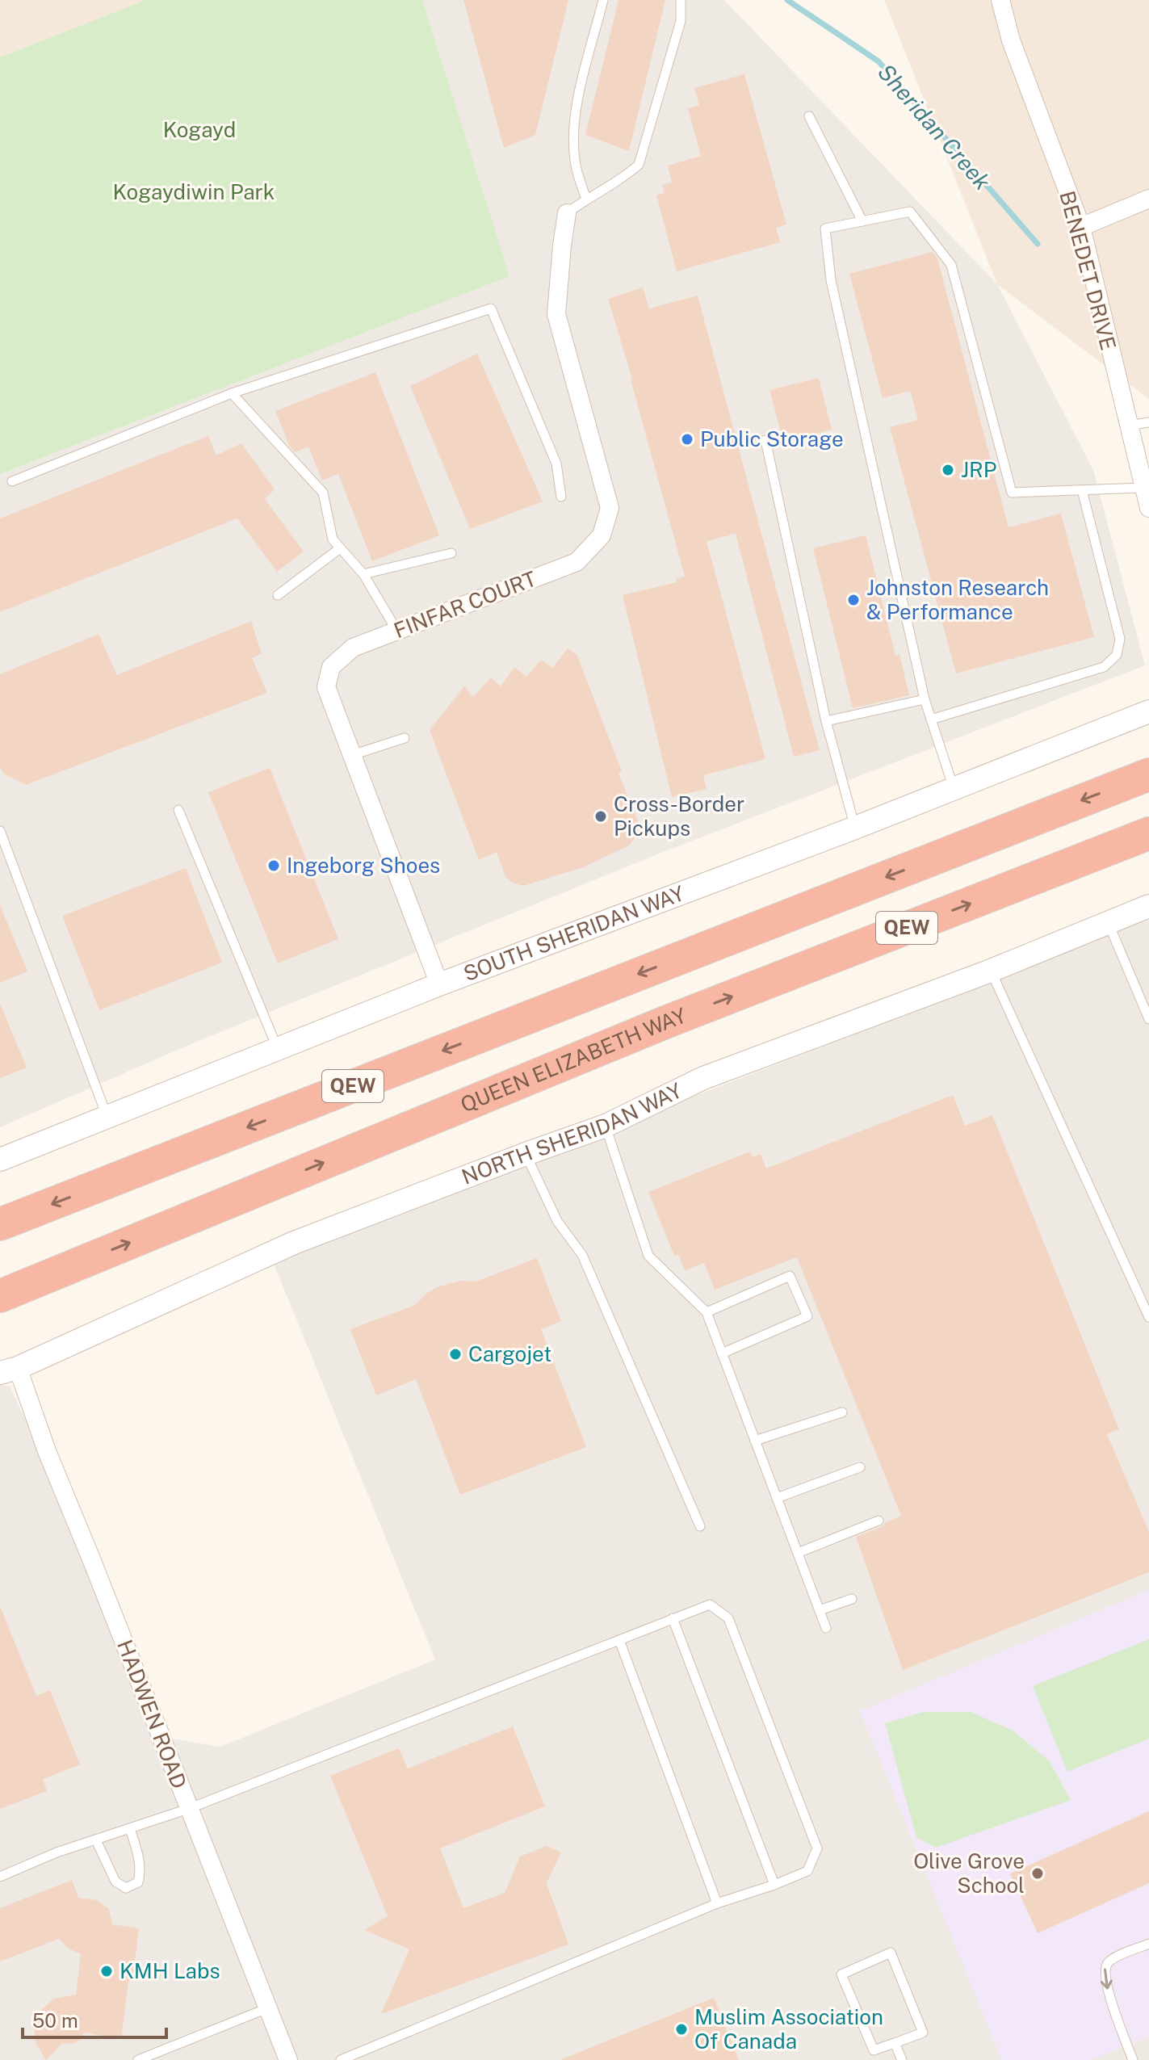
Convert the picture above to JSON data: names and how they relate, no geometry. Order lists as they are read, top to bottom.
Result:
{
  "streets": {
    "highway": ["QEW", "QUEEN ELIZABETH WAY"],
    "street": [
      "BENEDET DRIVE",
      "FINFAR COURT",
      "SOUTH SHERIDAN WAY",
      "NORTH SHERIDAN WAY",
      "HADWEN ROAD"
    ]
  },
  "crossings": [
    ["FINFAR COURT", "SOUTH SHERIDAN WAY"],
    ["NORTH SHERIDAN WAY", "HADWEN ROAD"]
  ],
  "water": ["Sheridan Creek"],
  "parks": ["Kogayd", "Kogaydiwin Park"],
  "places": [
    "Public Storage",
    "JRP",
    "Johnston Research & Performance",
    "Cross-Border Pickups",
    "Ingeborg Shoes",
    "Cargojet",
    "Olive Grove School",
    "KMH Labs",
    "Muslim Association Of Canada"
  ],
  "scale_bar": "50 m"
}
